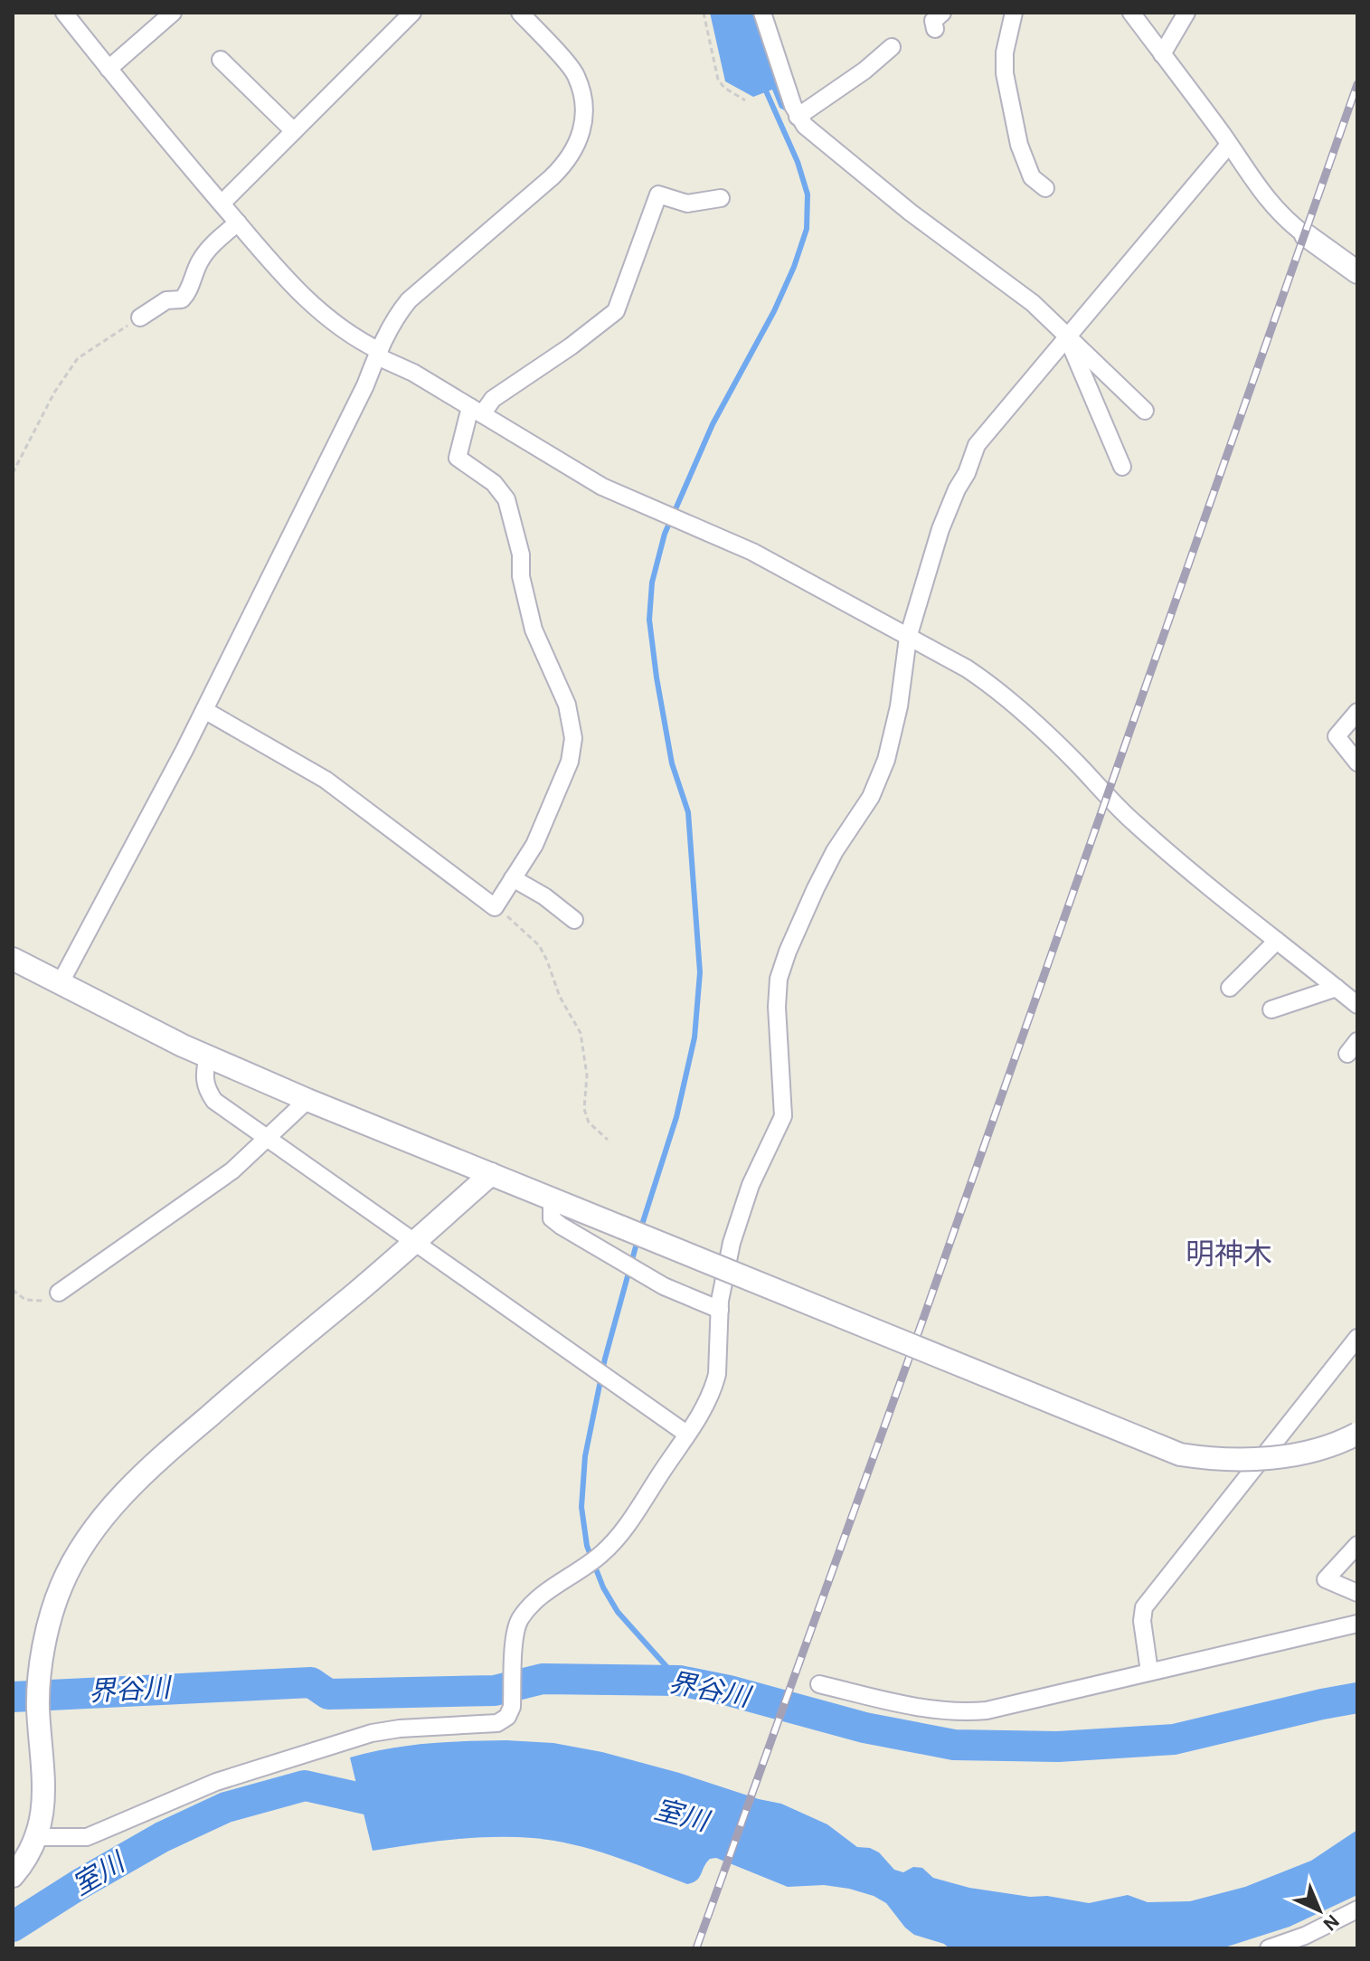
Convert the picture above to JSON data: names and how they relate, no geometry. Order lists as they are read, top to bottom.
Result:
{
  "districts": ["明神木"],
  "water": ["界谷川", "室川"],
  "north": "bottom right"
}
